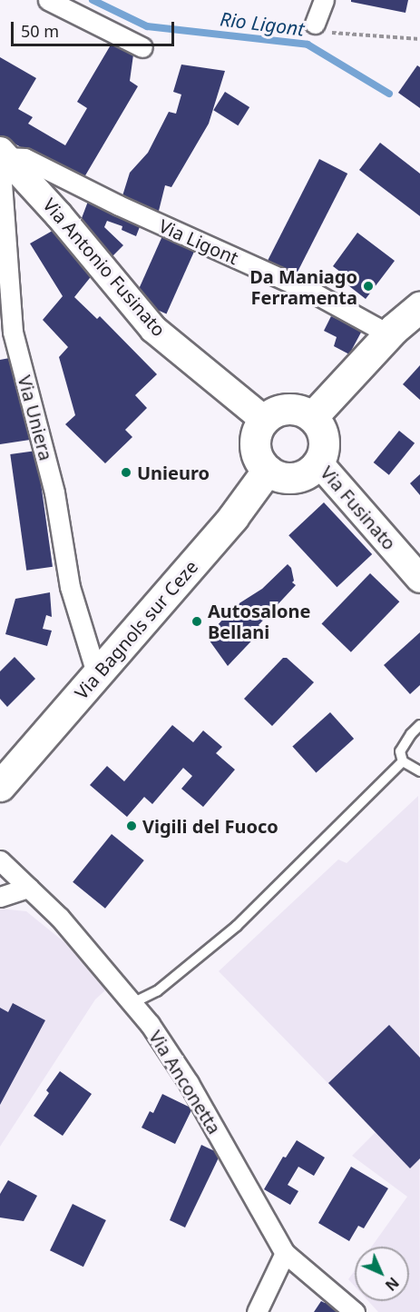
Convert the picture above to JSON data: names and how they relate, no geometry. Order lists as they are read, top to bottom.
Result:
{
  "streets": {
    "main road": ["Via Bagnols sur Ceze"],
    "street": [
      "Via Ligont",
      "Via Antonio Fusinato",
      "Via Uniera",
      "Via Fusinato",
      "Via Anconetta"
    ]
  },
  "crossings": [
    ["Via Ligont", "Via Antonio Fusinato"],
    ["Via Ligont", "Via Uniera"],
    ["Via Antonio Fusinato", "Via Uniera"],
    ["Via Antonio Fusinato", "Via Fusinato"],
    ["Via Antonio Fusinato", "Via Bagnols sur Ceze"],
    ["Via Uniera", "Via Bagnols sur Ceze"],
    ["Via Fusinato", "Via Bagnols sur Ceze"]
  ],
  "water": ["Rio Ligont"],
  "places": [
    "Da Maniago Ferramenta",
    "Unieuro",
    "Autosalone Bellani",
    "Vigili del Fuoco"
  ],
  "scale_bar": "50 m",
  "north": "bottom right"
}
